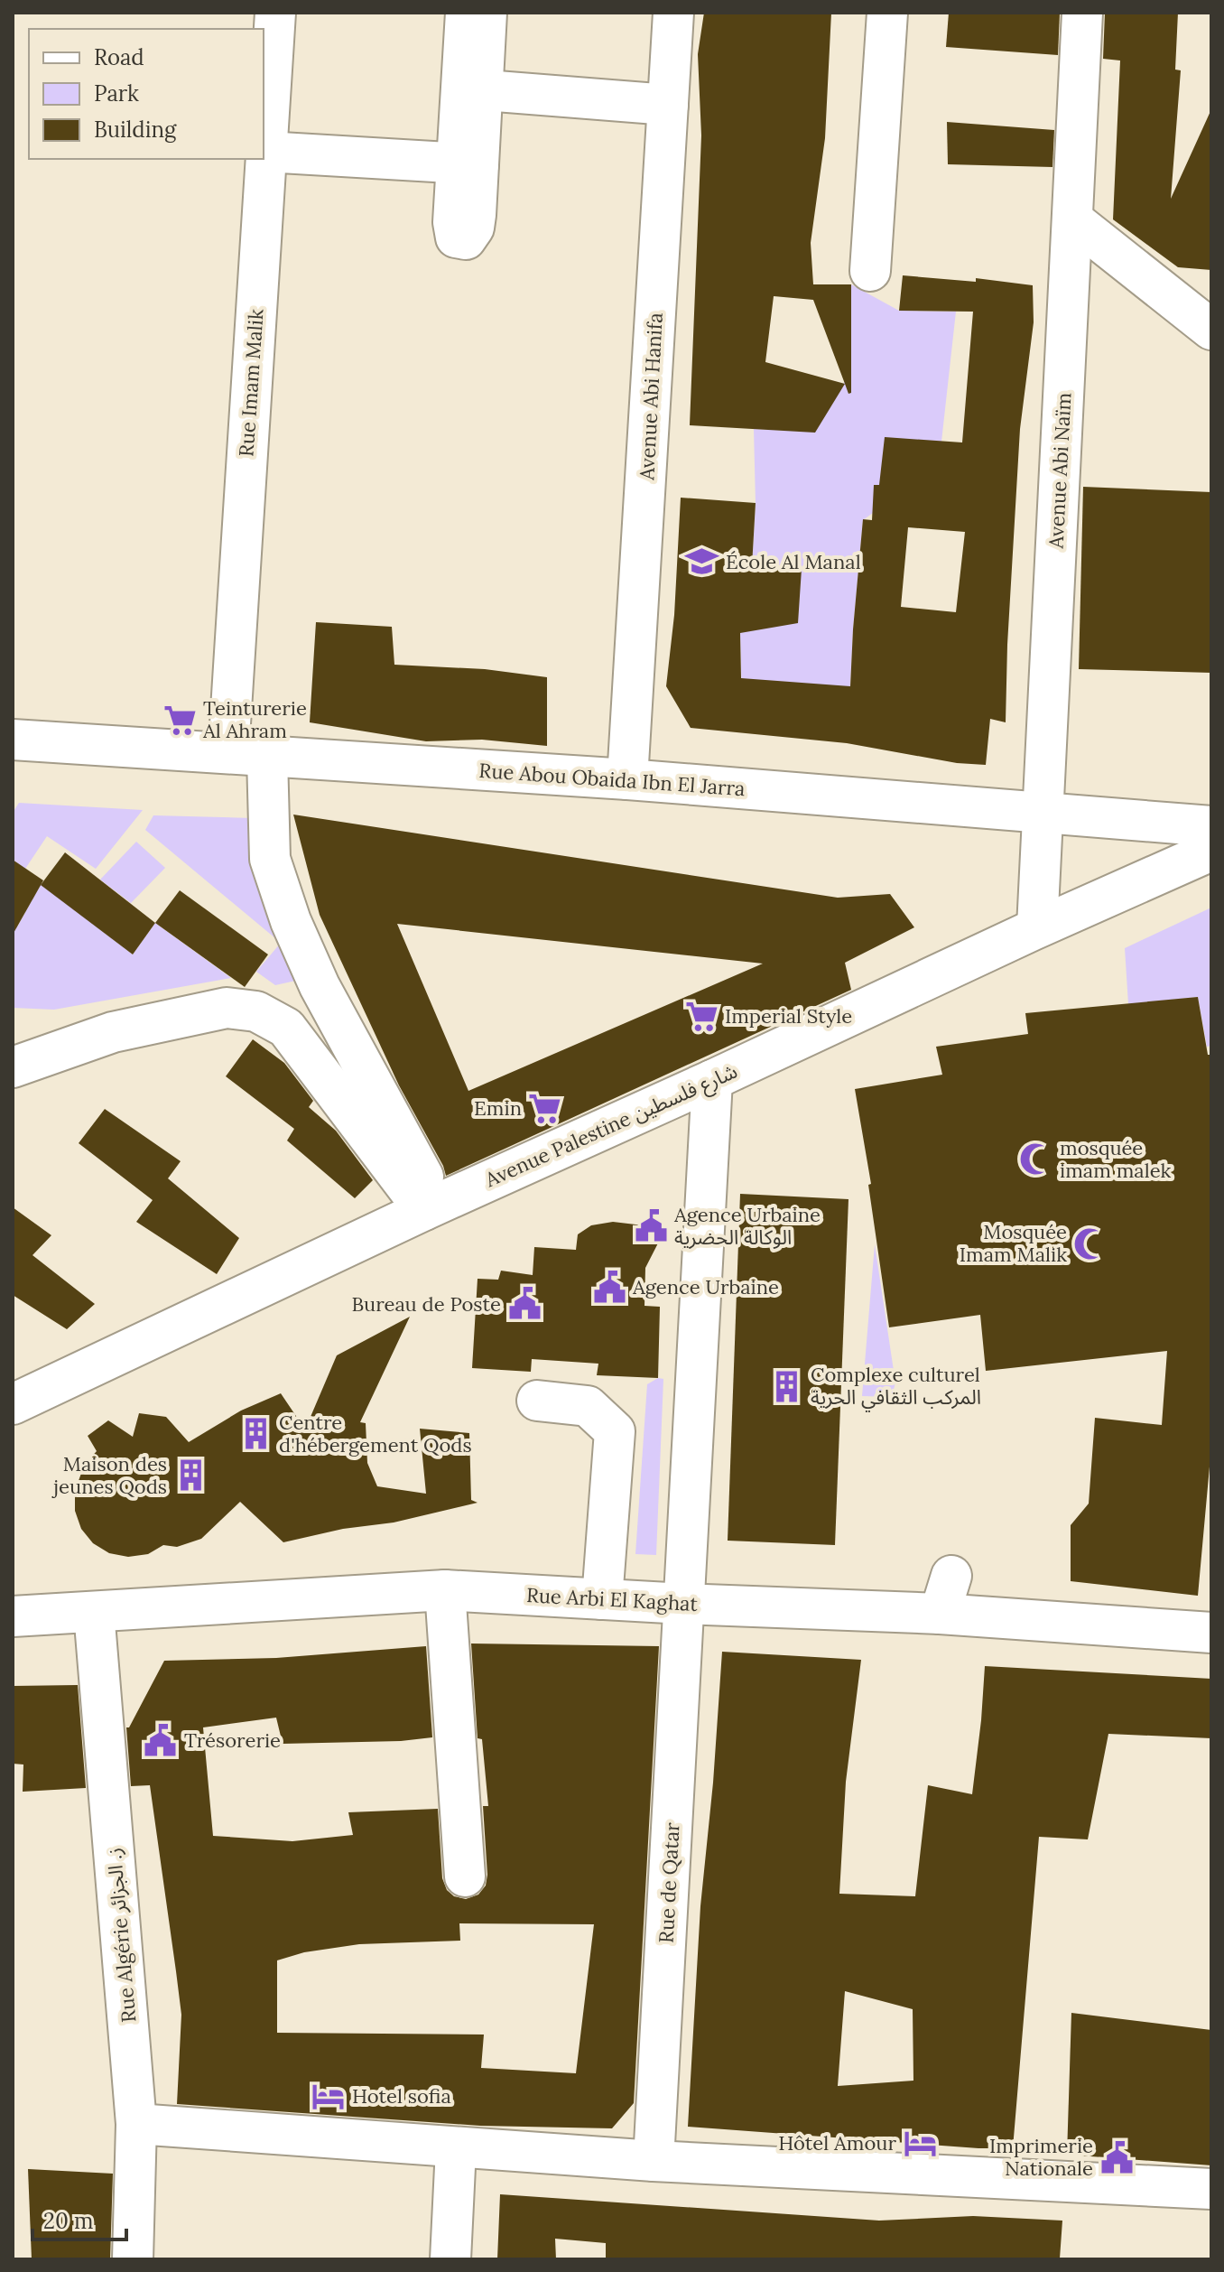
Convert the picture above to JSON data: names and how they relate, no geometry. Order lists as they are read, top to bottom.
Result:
{
  "streets": {
    "street": [
      "Rue Imam Malik",
      "Avenue Abi Hanifa",
      "Avenue Abi Naïm",
      "Rue Abou Obaida Ibn El Jarra",
      "Avenue Palestine شارع فلسطين",
      "Rue Arbi El Kaghat",
      "Rue de Qatar",
      "Rue Algérie ز. الجزائر"
    ]
  },
  "crossings": [
    ["Rue Imam Malik", "Rue Abou Obaida Ibn El Jarra"],
    ["Avenue Abi Hanifa", "Rue Abou Obaida Ibn El Jarra"],
    ["Avenue Abi Naïm", "Rue Abou Obaida Ibn El Jarra"],
    ["Avenue Abi Naïm", "Avenue Palestine شارع فلسطين"],
    ["Avenue Palestine شارع فلسطين", "Rue de Qatar"],
    ["Rue Arbi El Kaghat", "Rue de Qatar"],
    ["Rue Arbi El Kaghat", "Rue Algérie ز. الجزائر"]
  ],
  "places": {
    "school or university": ["École Al Manal"],
    "supermarket": ["Teinturerie Al Ahram", "Imperial Style", "Emin"],
    "mosque": ["mosquée imam malek", "Mosquée Imam Malik"],
    "public building": [
      "Agence Urbaine الوكالة الحضرية",
      "Agence Urbaine",
      "Bureau de Poste",
      "Trésorerie",
      "Imprimerie Nationale"
    ],
    "building": ["Complexe culturel المركب الثقافي الحرية", "Centre d'hébergement Qods", "Maison des jeunes Qods"],
    "hotel": ["Hotel sofia", "Hôtel Amour"]
  },
  "legend": ["Road", "Park", "Building"],
  "scale_bar": "20 m"
}
